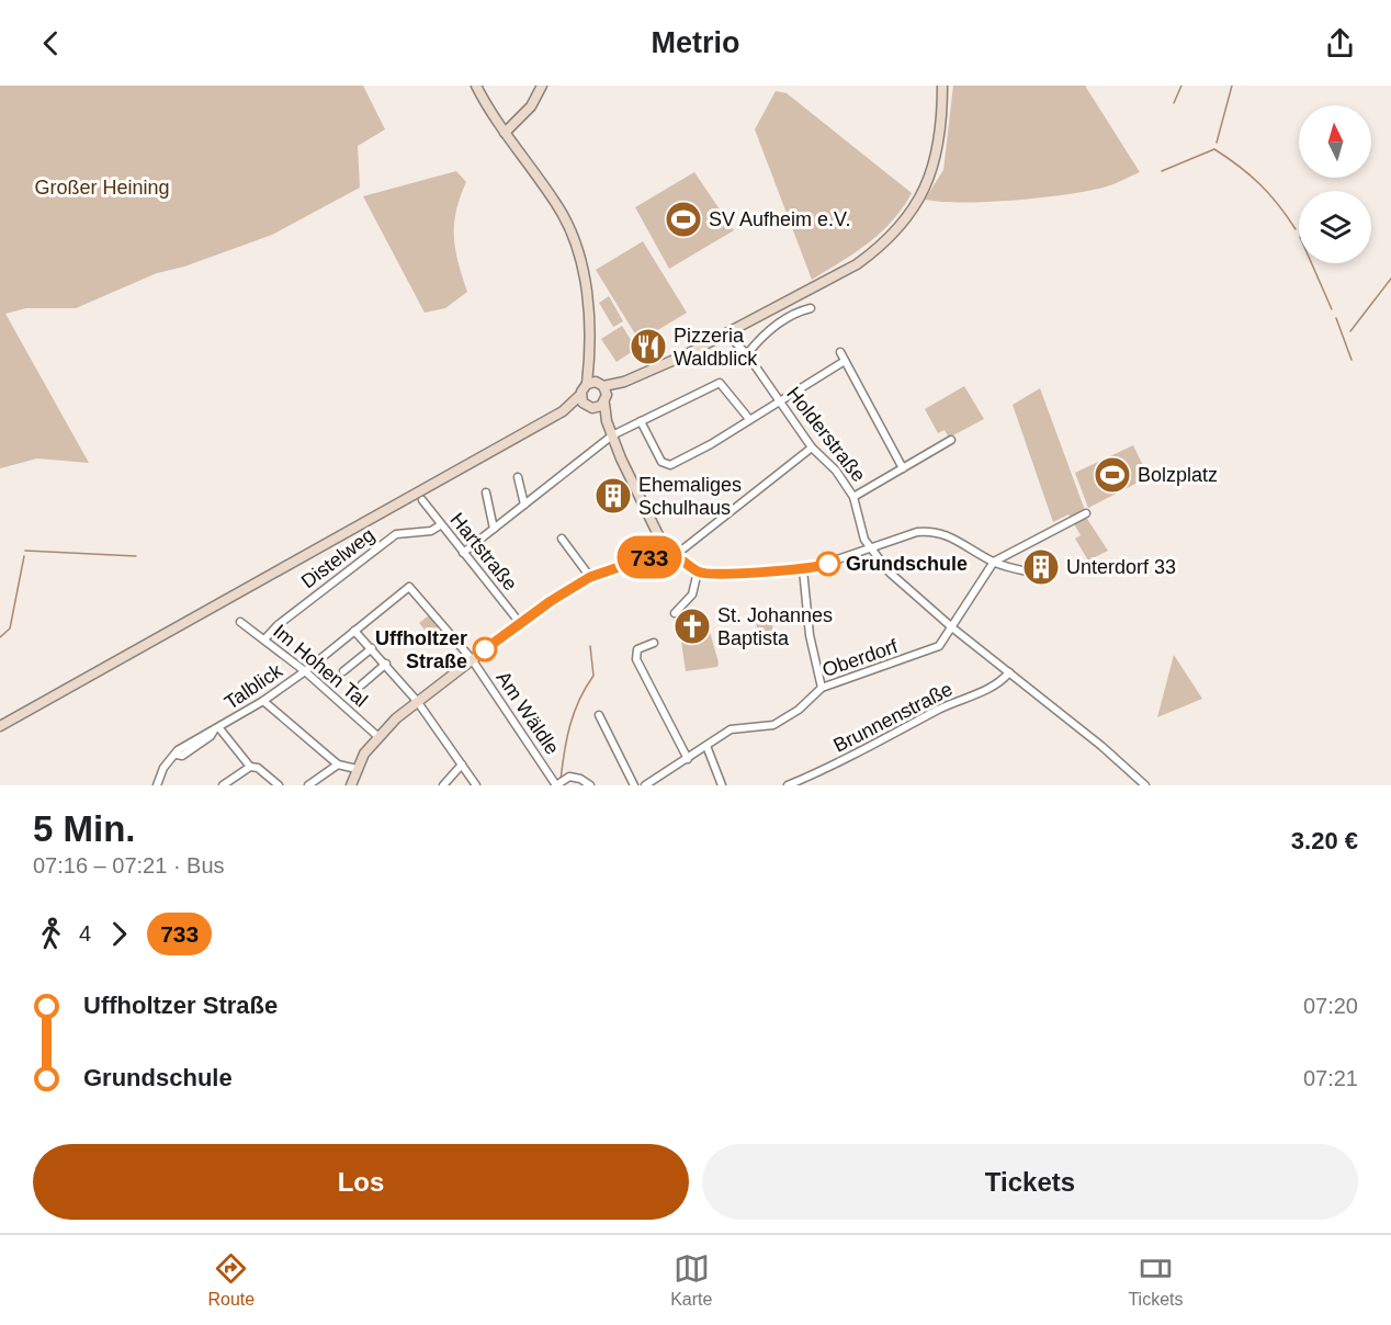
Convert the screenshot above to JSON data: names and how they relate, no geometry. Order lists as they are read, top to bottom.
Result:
{
  "streets": {
    "street": [
      "Holderstraße",
      "Hartstraße",
      "Distelweg",
      "Oberdorf",
      "Im Hohen Tal",
      "Talblick",
      "Am Wäldle",
      "Brunnenstraße"
    ]
  },
  "crossings": [
    ["Holderstraße", "Oberdorf"],
    ["Holderstraße", "Brunnenstraße"],
    ["Hartstraße", "Distelweg"],
    ["Distelweg", "Im Hohen Tal"],
    ["Im Hohen Tal", "Talblick"],
    ["Talblick", "Am Wäldle"]
  ],
  "parks": ["Großer Heining"],
  "places": {
    "sports": ["SV Aufheim e.V.", "Bolzplatz"],
    "restaurant": ["Pizzeria Waldblick"],
    "building": ["Ehemaliges Schulhaus", "Unterdorf 33"],
    "other": ["Grundschule", "Uffholtzer Straße"],
    "church": ["St. Johannes Baptista"]
  },
  "lines": ["bus line 733"],
  "north": "top",
  "page": {
    "header": "Metrio",
    "on_map": "733",
    "heading": ["5 Min.", "07:16 – 07:21 · Bus", "3.20 €"],
    "legs": ["4", "733"],
    "list": [
      {
        "name": "Uffholtzer Straße",
        "value": "07:20"
      },
      {
        "name": "Grundschule",
        "value": "07:21"
      }
    ],
    "buttons": ["Los", "Tickets"],
    "tabs": ["Route", "Karte", "Tickets"]
  }
}
